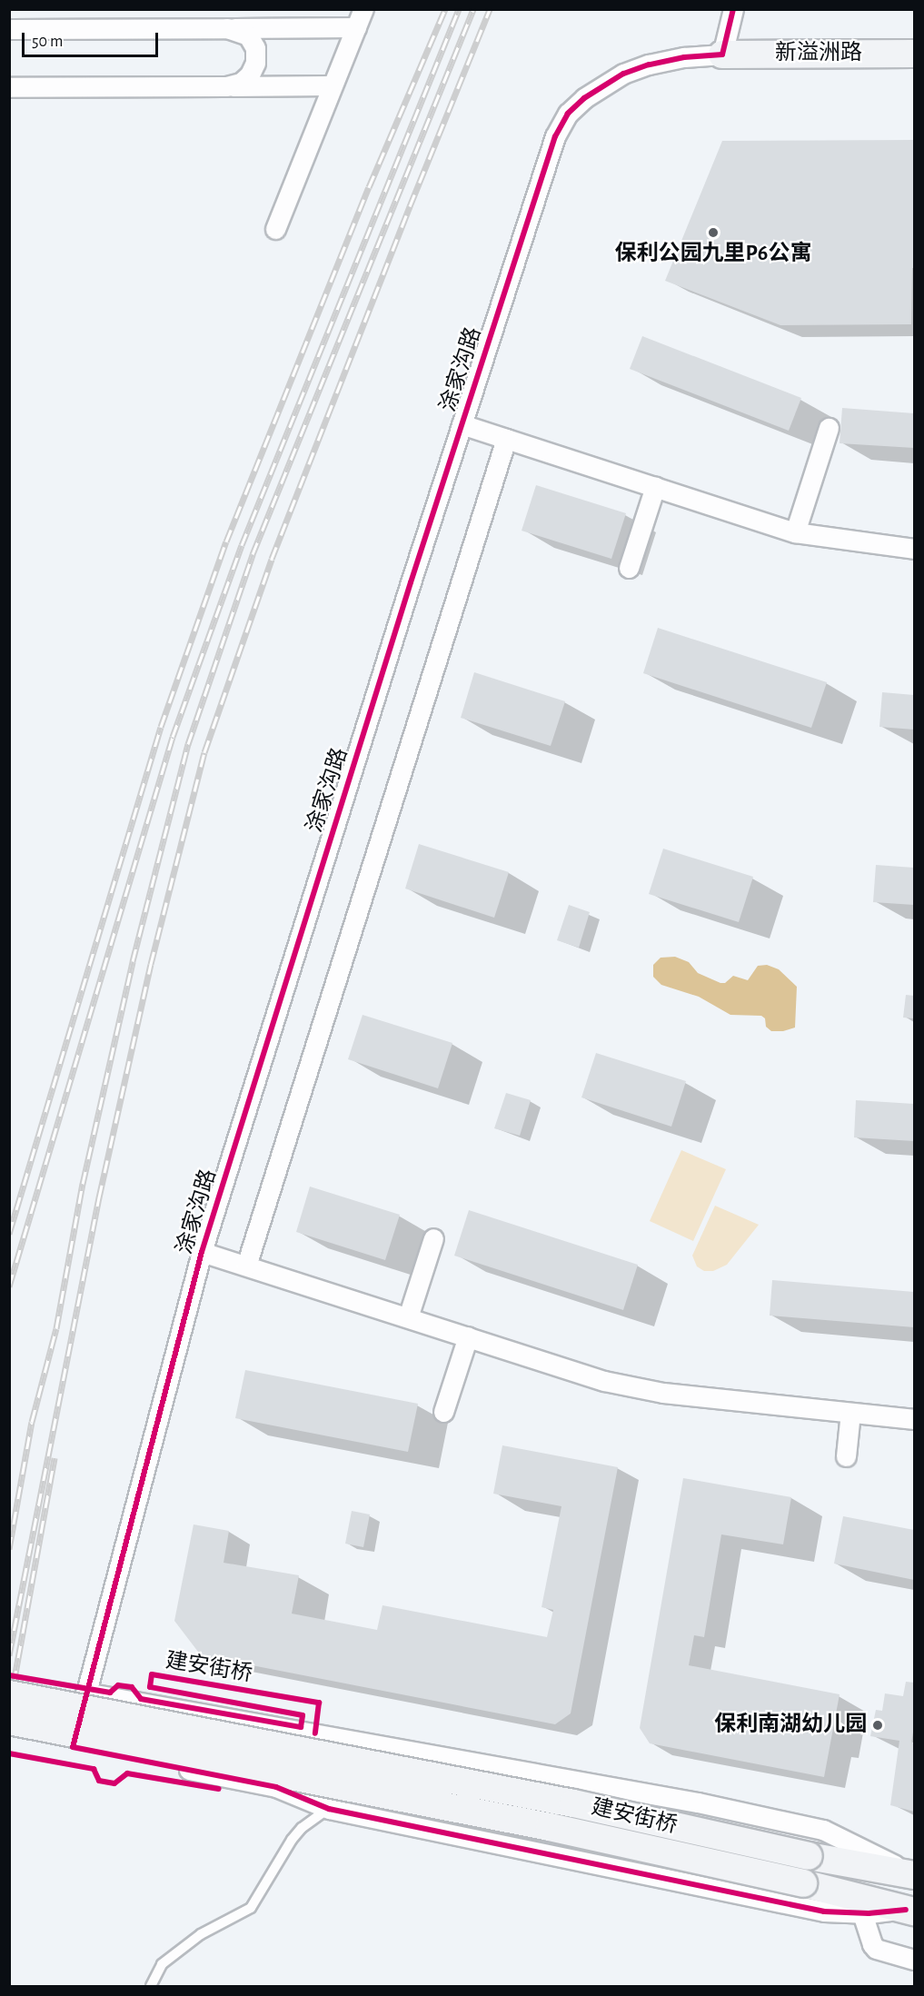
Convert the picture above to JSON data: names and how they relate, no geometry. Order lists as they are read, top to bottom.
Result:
{
  "streets": {
    "main road": ["新溢洲路", "建安街桥"],
    "street": ["涂家沟路"]
  },
  "crossings": [
    ["新溢洲路", "涂家沟路"]
  ],
  "places": ["保利公园九里P6公寓", "保利南湖幼儿园"],
  "scale_bar": "50 m"
}
